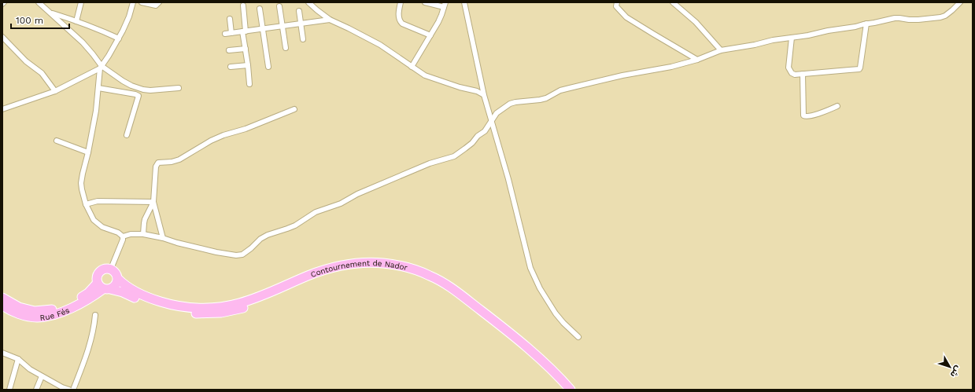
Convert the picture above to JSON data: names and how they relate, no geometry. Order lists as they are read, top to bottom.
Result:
{
  "streets": {
    "highway": ["Contournement de Nador", "Rue Fés"]
  },
  "crossings": [
    ["Contournement de Nador", "Rue Fés"]
  ],
  "scale_bar": "100 m",
  "north": "bottom right"
}
